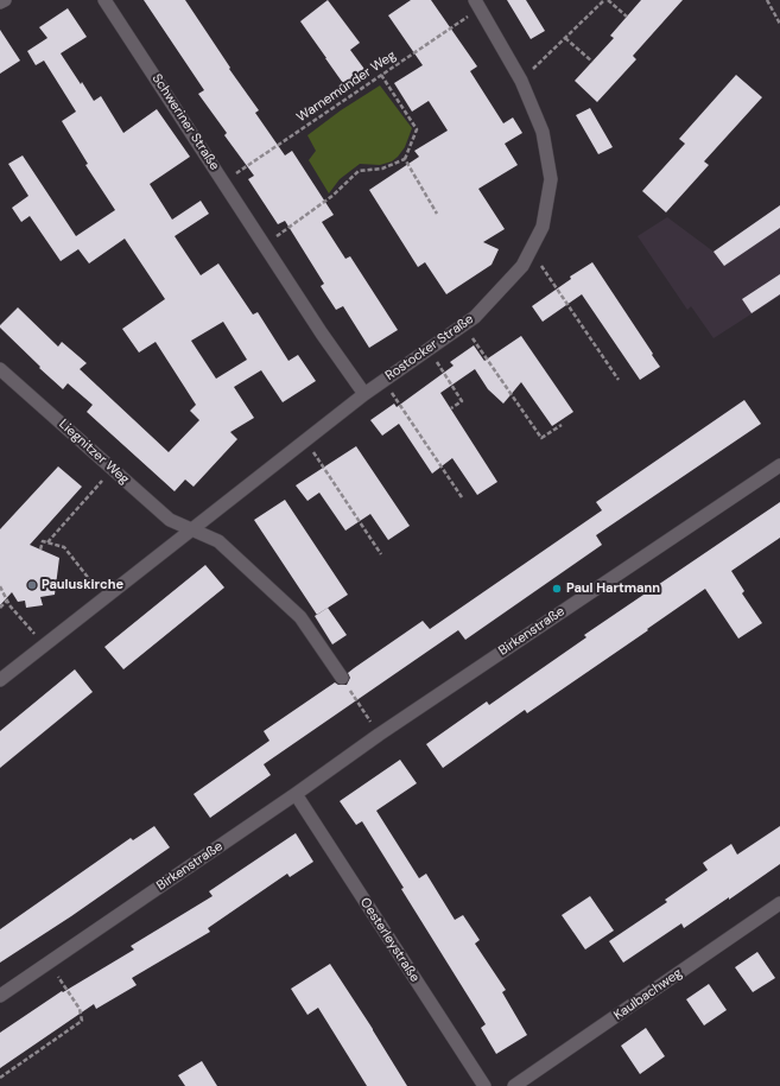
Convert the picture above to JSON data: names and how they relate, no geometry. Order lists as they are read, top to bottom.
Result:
{
  "streets": {
    "street": [
      "Schweriner Straße",
      "Rostocker Straße",
      "Liegnitzer Weg",
      "Birkenstraße",
      "Oesterleystraße",
      "Kaulbachweg"
    ],
    "path": ["Warnemünder Weg"]
  },
  "crossings": [
    ["Warnemünder Weg", "Schweriner Straße"],
    ["Warnemünder Weg", "Rostocker Straße"],
    ["Schweriner Straße", "Rostocker Straße"],
    ["Rostocker Straße", "Liegnitzer Weg"],
    ["Birkenstraße", "Oesterleystraße"]
  ],
  "places": ["Pauluskirche", "Paul Hartmann"]
}
